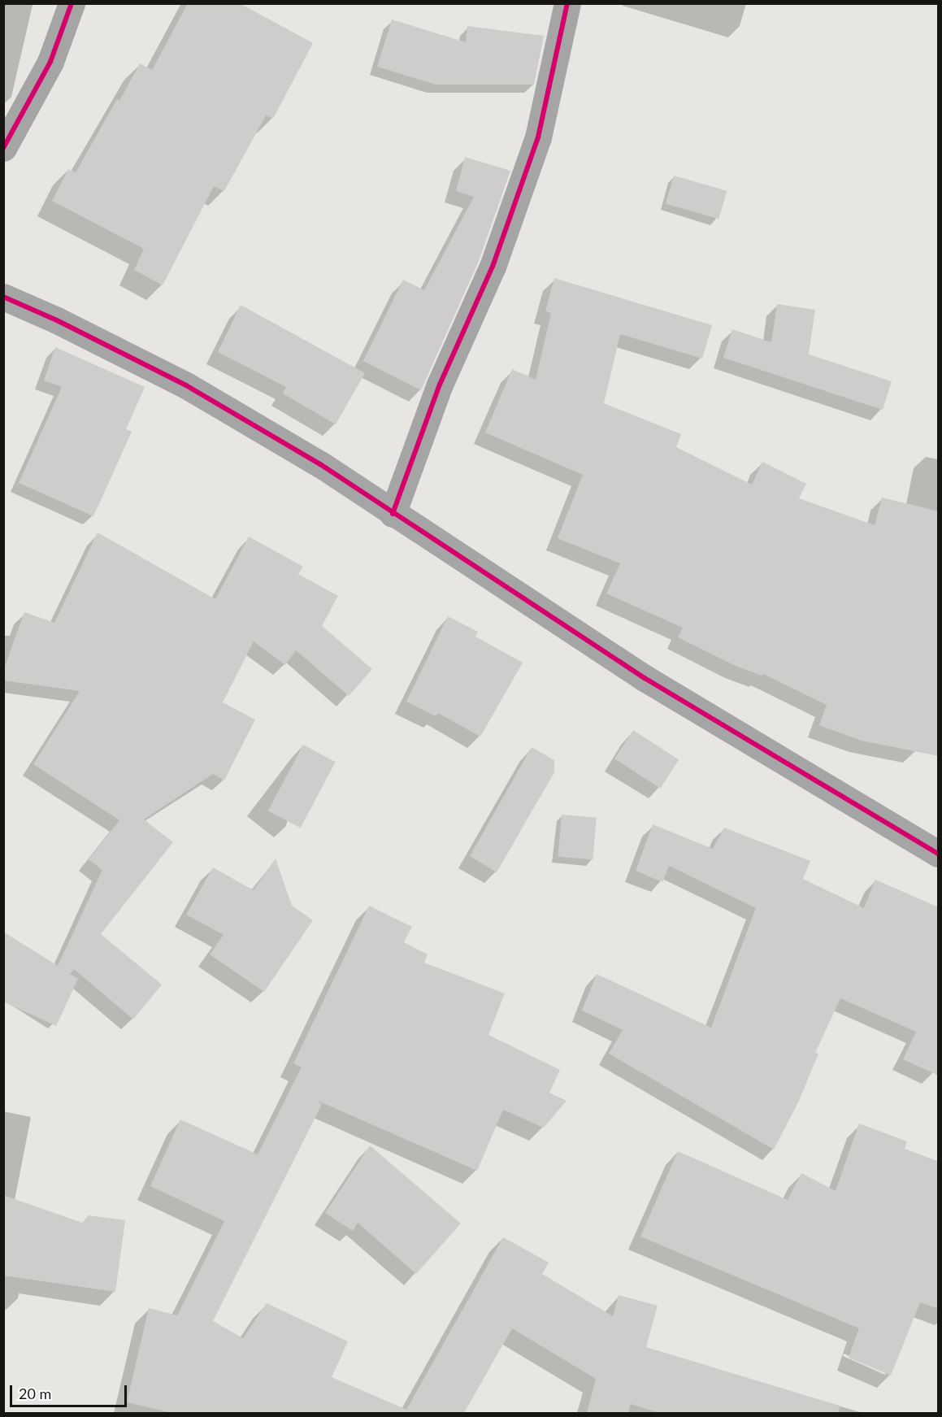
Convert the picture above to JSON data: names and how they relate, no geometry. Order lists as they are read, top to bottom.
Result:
{
  "scale_bar": "20 m"
}
